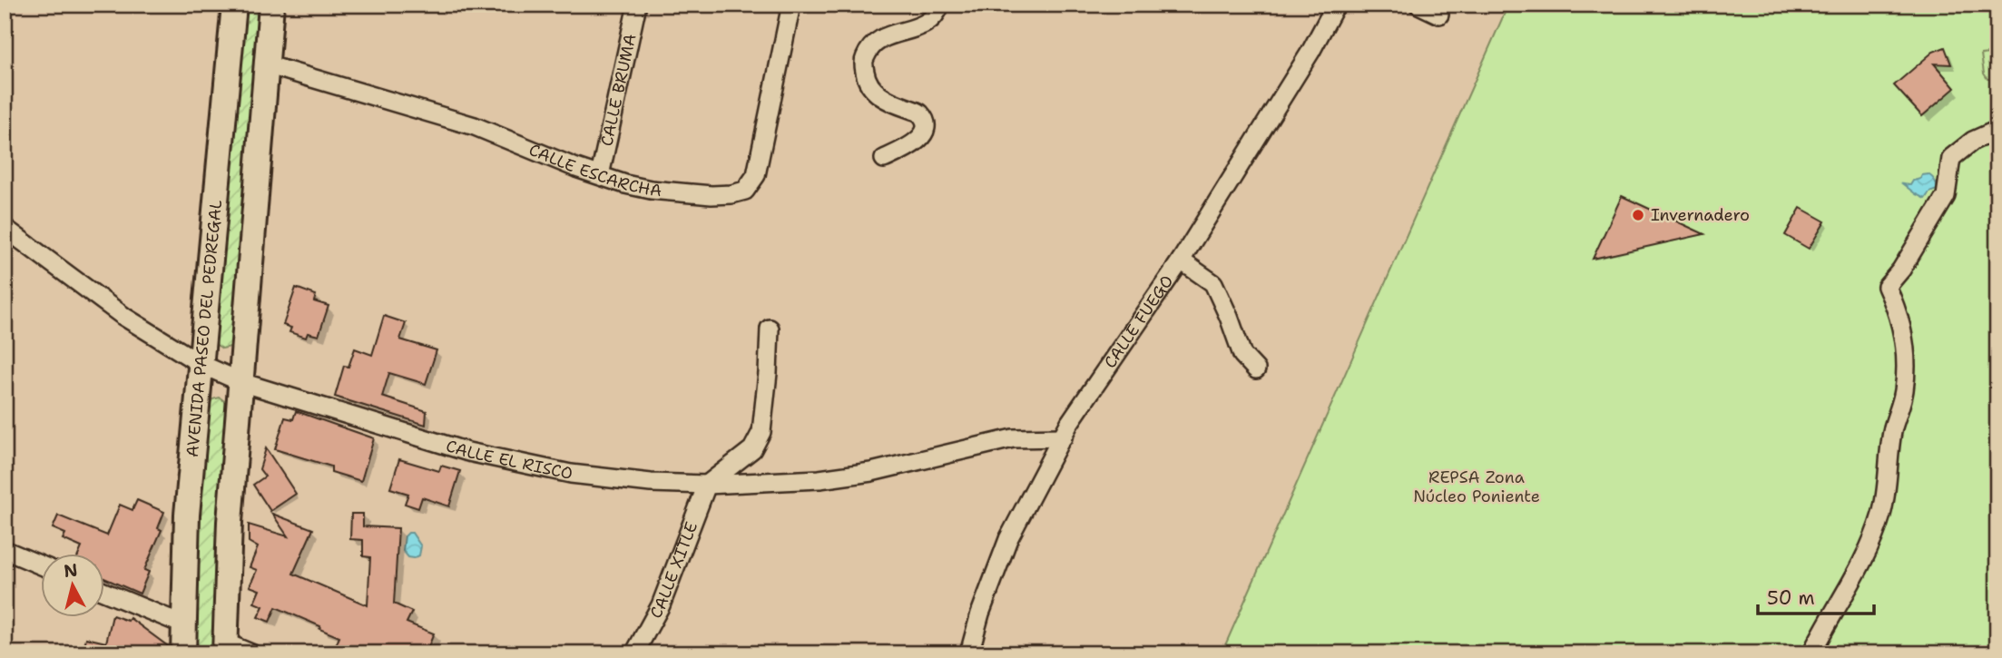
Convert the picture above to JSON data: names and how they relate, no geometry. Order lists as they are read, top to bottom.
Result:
{
  "streets": {
    "main road": ["AVENIDA PASEO DEL PEDREGAL"],
    "street": [
      "CALLE BRUMA",
      "CALLE ESCARCHA",
      "CALLE FUEGO",
      "CALLE EL RISCO",
      "CALLE XITLE"
    ]
  },
  "crossings": [
    ["CALLE BRUMA", "CALLE ESCARCHA"],
    ["CALLE FUEGO", "CALLE EL RISCO"],
    ["AVENIDA PASEO DEL PEDREGAL", "CALLE EL RISCO"],
    ["CALLE EL RISCO", "CALLE XITLE"]
  ],
  "parks": ["REPSA Zona Núcleo Poniente"],
  "places": ["Invernadero"],
  "scale_bar": "50 m",
  "north": "top"
}
